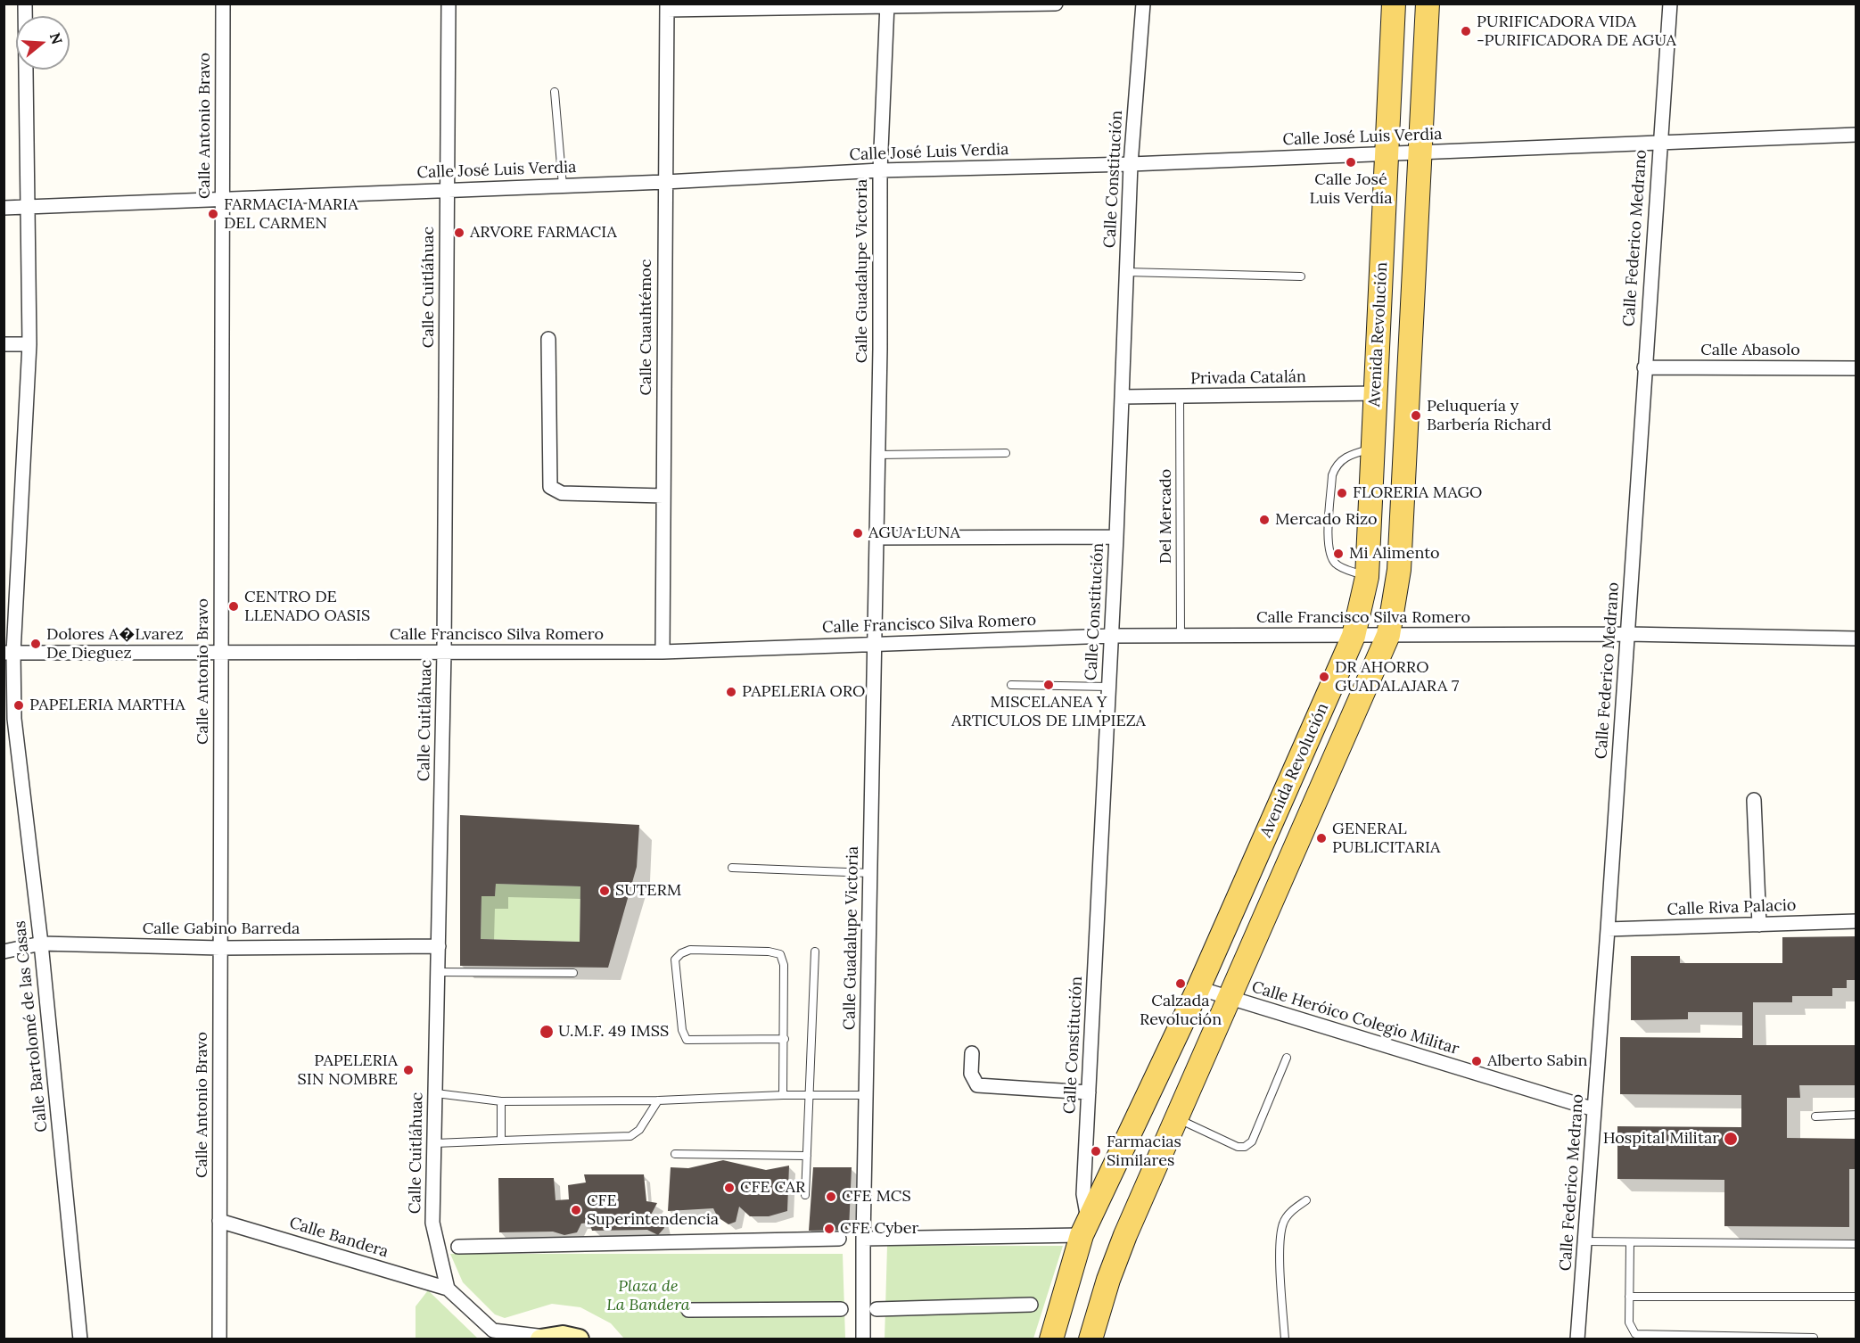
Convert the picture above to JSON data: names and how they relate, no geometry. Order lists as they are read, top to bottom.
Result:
{
  "streets": {
    "main road": ["Avenida Revolución"],
    "street": [
      "Calle Antonio Bravo",
      "Calle José Luis Verdia",
      "Calle Constitución",
      "Calle Federico Medrano",
      "Calle Guadalupe Victoria",
      "Calle Cuitláhuac",
      "Calle Cuauhtémoc",
      "Calle Abasolo",
      "Privada Catalán",
      "Calle Francisco Silva Romero",
      "Calle Riva Palacio",
      "Calle Gabino Barreda",
      "Calle Heróico Colegio Militar",
      "Calle Bartolomé de las Casas",
      "Calle Bandera"
    ],
    "lane": ["Del Mercado"]
  },
  "crossings": [
    ["Calle Antonio Bravo", "Calle José Luis Verdia"],
    ["Calle Antonio Bravo", "Calle Francisco Silva Romero"],
    ["Calle Antonio Bravo", "Calle Gabino Barreda"],
    ["Calle Antonio Bravo", "Calle Bandera"],
    ["Calle José Luis Verdia", "Calle Constitución"],
    ["Calle José Luis Verdia", "Calle Federico Medrano"],
    ["Calle José Luis Verdia", "Calle Guadalupe Victoria"],
    ["Calle José Luis Verdia", "Calle Cuitláhuac"],
    ["Calle José Luis Verdia", "Calle Cuauhtémoc"],
    ["Calle José Luis Verdia", "Avenida Revolución"],
    ["Calle José Luis Verdia", "Calle Bartolomé de las Casas"],
    ["Calle Constitución", "Avenida Revolución"],
    ["Calle Constitución", "Privada Catalán"],
    ["Calle Constitución", "Calle Francisco Silva Romero"],
    ["Calle Federico Medrano", "Calle Abasolo"],
    ["Calle Federico Medrano", "Calle Francisco Silva Romero"],
    ["Calle Federico Medrano", "Calle Riva Palacio"],
    ["Calle Federico Medrano", "Calle Heróico Colegio Militar"],
    ["Calle Guadalupe Victoria", "Calle Francisco Silva Romero"],
    ["Calle Cuitláhuac", "Calle Francisco Silva Romero"],
    ["Calle Cuitláhuac", "Calle Gabino Barreda"],
    ["Calle Cuitláhuac", "Calle Bandera"],
    ["Calle Cuauhtémoc", "Calle Francisco Silva Romero"],
    ["Avenida Revolución", "Privada Catalán"],
    ["Avenida Revolución", "Calle Francisco Silva Romero"],
    ["Avenida Revolución", "Calle Heróico Colegio Militar"],
    ["Privada Catalán", "Del Mercado"],
    ["Del Mercado", "Calle Francisco Silva Romero"],
    ["Calle Francisco Silva Romero", "Calle Bartolomé de las Casas"],
    ["Calle Gabino Barreda", "Calle Bartolomé de las Casas"]
  ],
  "parks": ["Plaza de La Bandera"],
  "places": [
    "PURIFICADORA VIDA -PURIFICADORA DE AGUA",
    "Calle José Luis Verdía",
    "FARMACIA MARIA DEL CARMEN",
    "ARVORE FARMACIA",
    "Peluquería y Barbería Richard",
    "FLORERIA MAGO",
    "Mercado Rizo",
    "AGUA LUNA",
    "Mi Alimento",
    "CENTRO DE LLENADO OASIS",
    "Dolores A�Lvarez De Dieguez",
    "DR AHORRO GUADALAJARA 7",
    "MISCELANEA Y ARTICULOS DE LIMPIEZA",
    "PAPELERIA ORO",
    "PAPELERIA MARTHA",
    "GENERAL PUBLICITARIA",
    "SUTERM",
    "Calzada Revolución",
    "U.M.F. 49 IMSS",
    "Alberto Sabin",
    "PAPELERIA SIN NOMBRE",
    "Hospital Militar",
    "Farmacias Similares",
    "CFE CAR",
    "CFE MCS",
    "CFE Superintendencia",
    "CFE Cyber"
  ],
  "north": "right"
}
